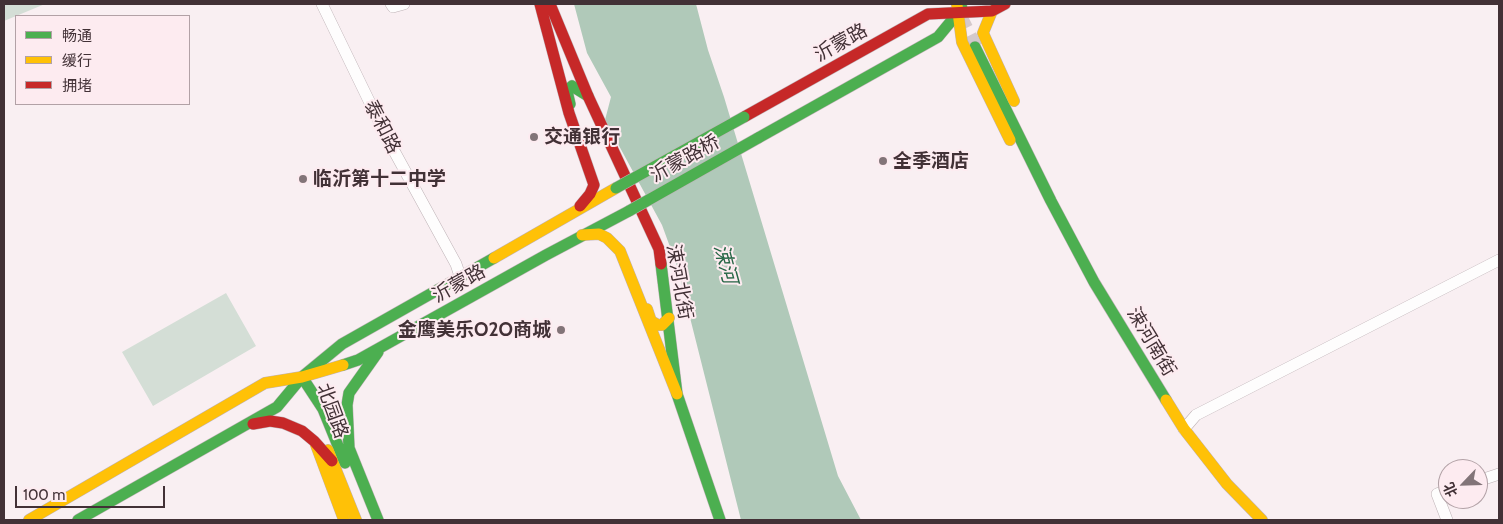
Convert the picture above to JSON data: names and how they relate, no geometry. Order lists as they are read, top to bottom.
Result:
{
  "streets": {
    "main road": [
      "沂蒙路",
      "沂蒙路桥",
      "涑河北街",
      "涑河南街",
      "北园路"
    ],
    "street": ["泰和路"]
  },
  "crossings": [
    ["沂蒙路", "泰和路"],
    ["沂蒙路", "沂蒙路桥"],
    ["沂蒙路", "北园路"]
  ],
  "water": ["涑河"],
  "places": [
    "交通银行",
    "全季酒店",
    "临沂第十二中学",
    "金鹰美乐O2O商城"
  ],
  "legend": ["畅通", "缓行", "拥堵"],
  "scale_bar": "100 m",
  "north": "bottom left"
}
